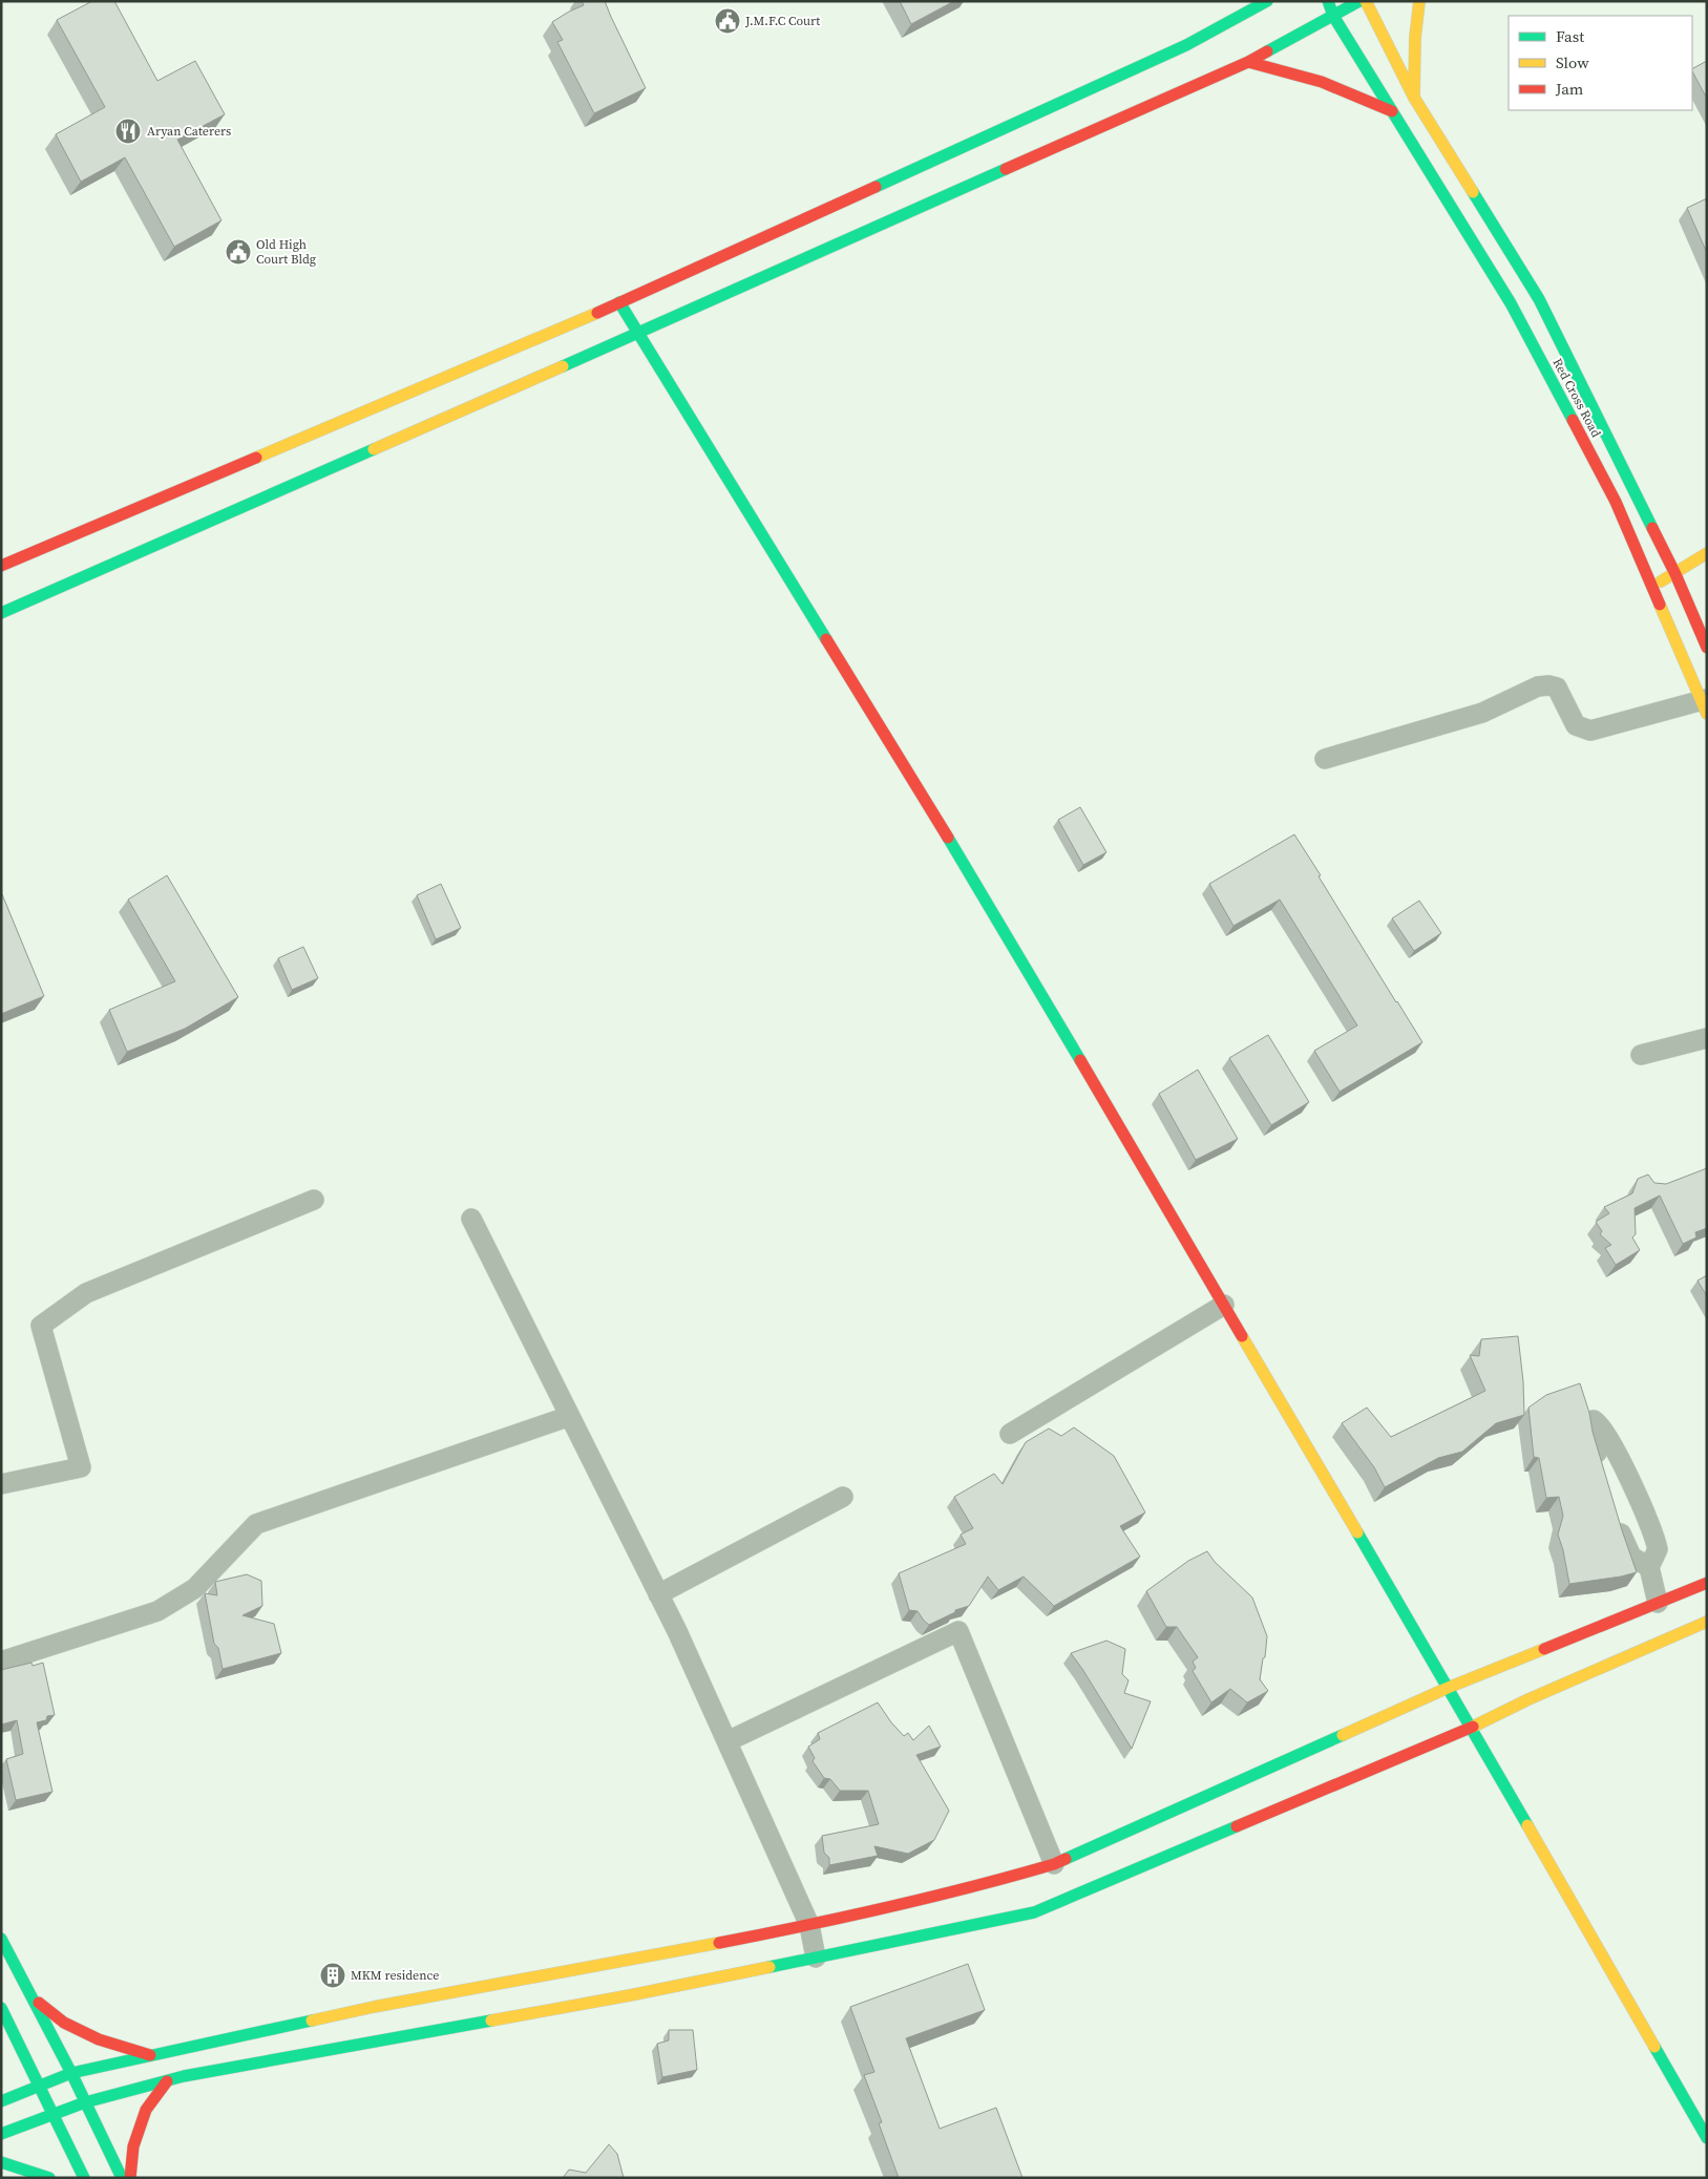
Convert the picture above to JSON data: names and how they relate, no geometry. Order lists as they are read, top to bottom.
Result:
{
  "streets": {
    "street": ["Red Cross Road"]
  },
  "places": {
    "public building": ["J.M.F.C Court", "Old High Court Bldg"],
    "restaurant": ["Aryan Caterers"],
    "building": ["MKM residence"]
  },
  "legend": ["Fast", "Slow", "Jam"]
}
